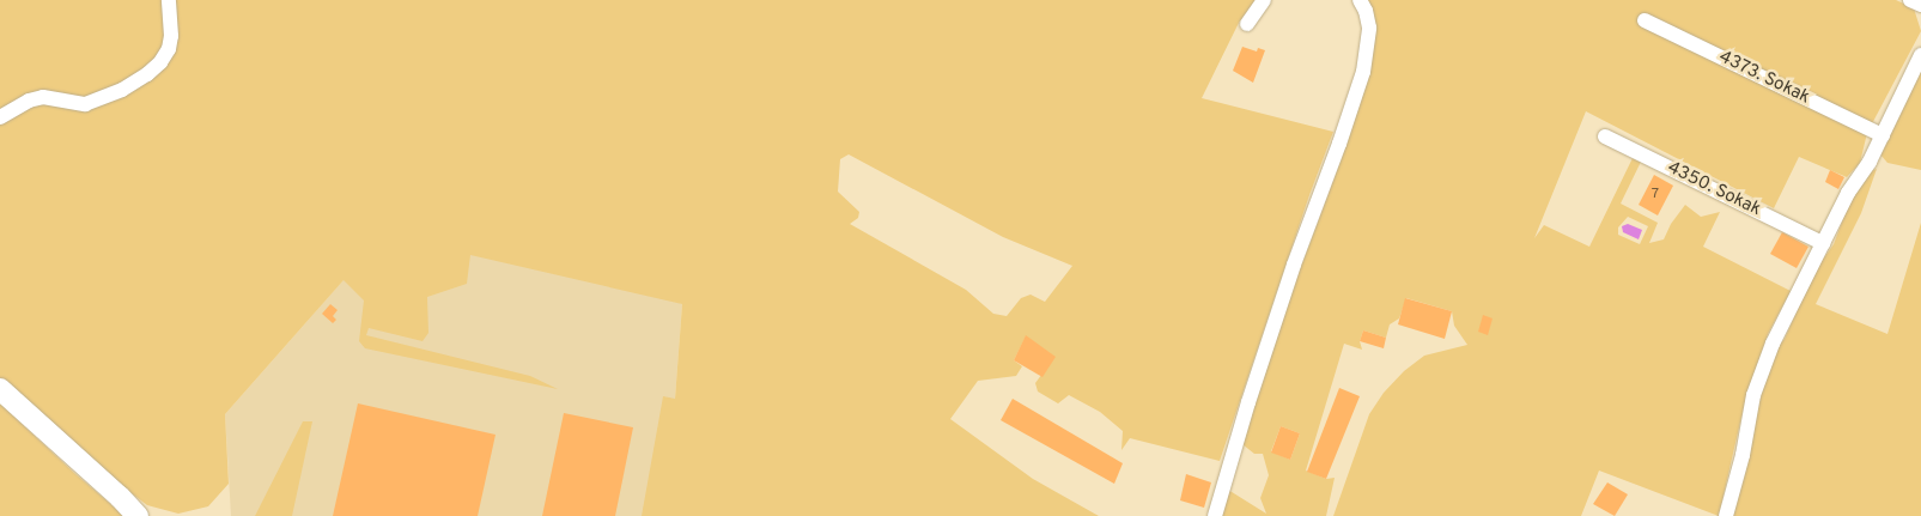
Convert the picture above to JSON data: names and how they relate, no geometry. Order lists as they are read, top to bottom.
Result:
{
  "streets": {
    "street": ["4373. Sokak", "4350. Sokak"]
  },
  "house_numbers": ["7"]
}
